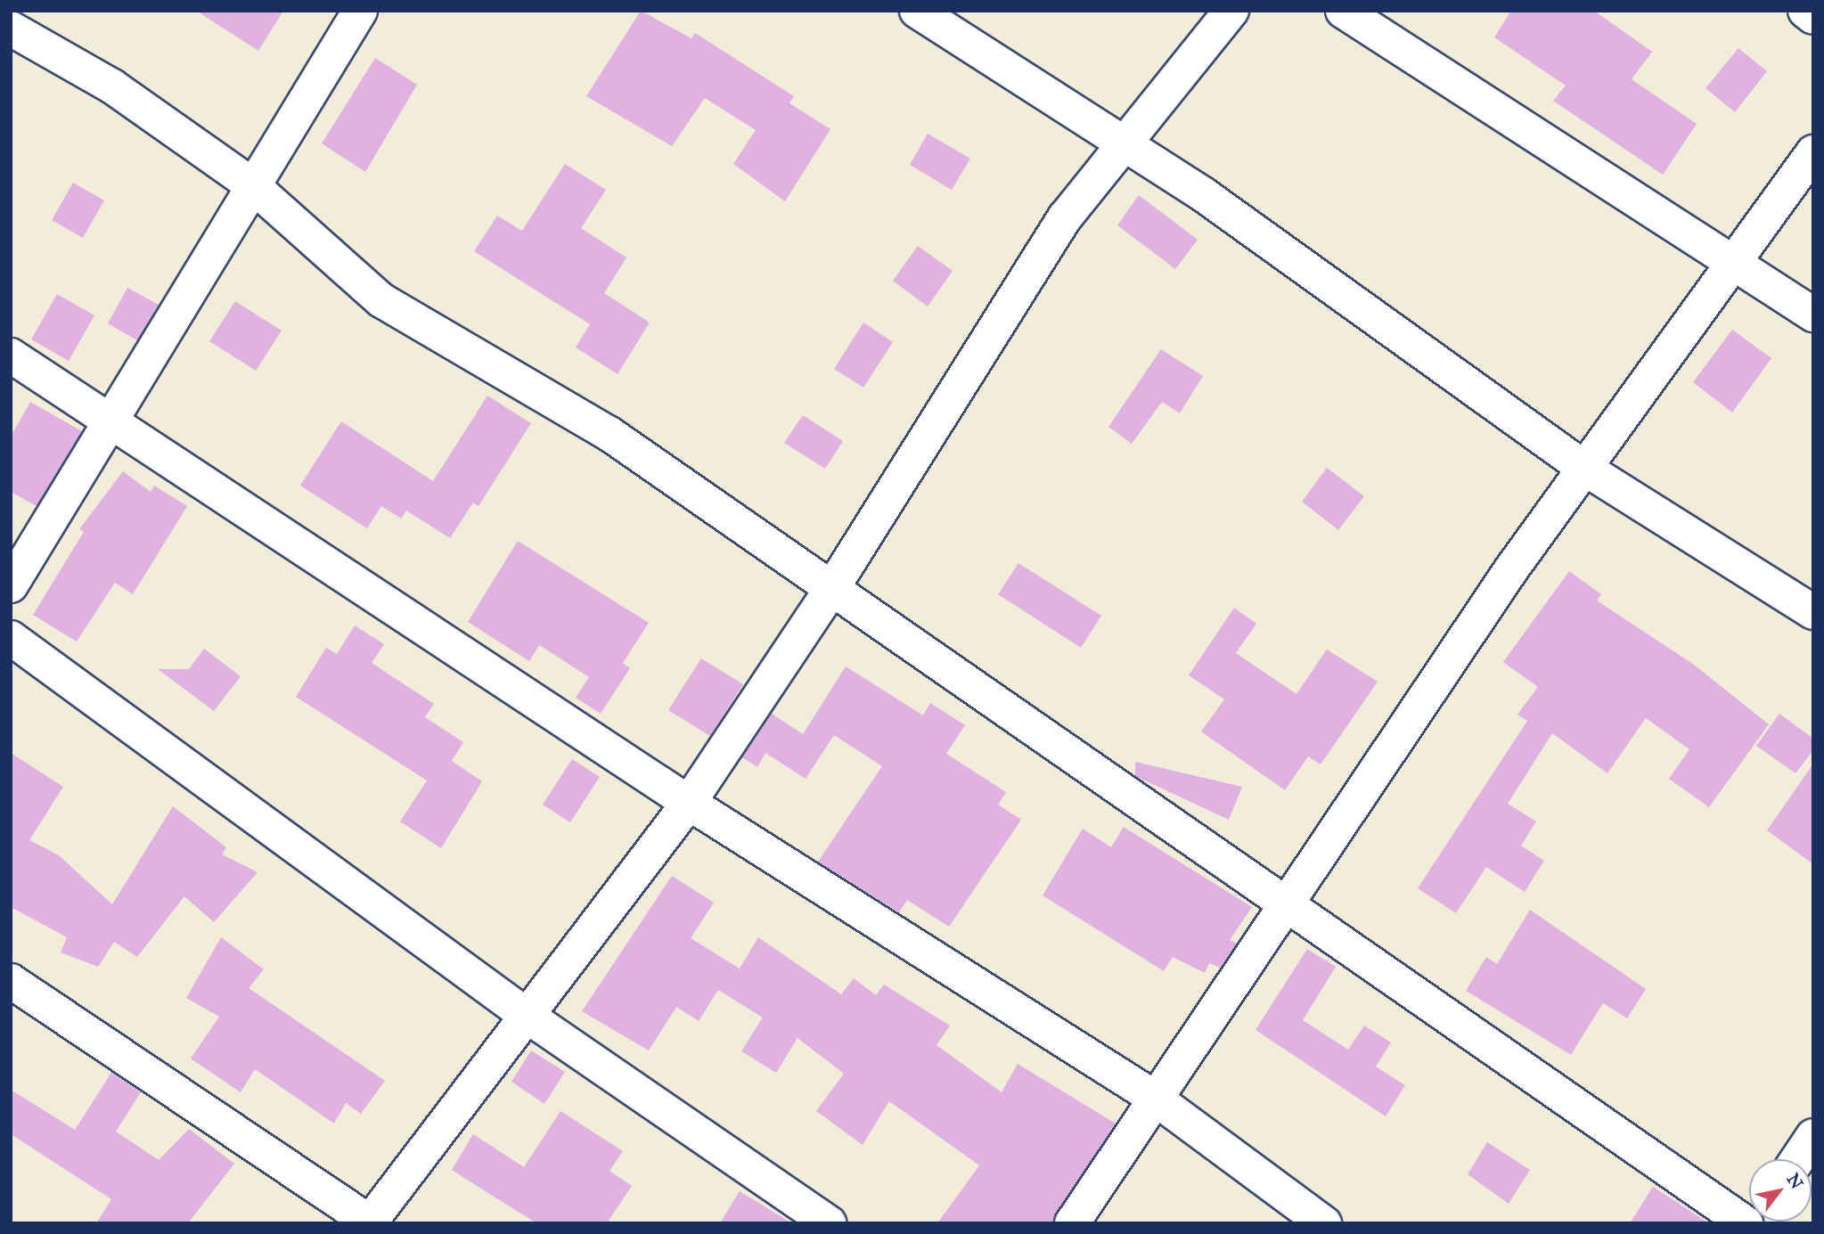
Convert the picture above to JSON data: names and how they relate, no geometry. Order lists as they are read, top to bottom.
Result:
{
  "north": "top right"
}
